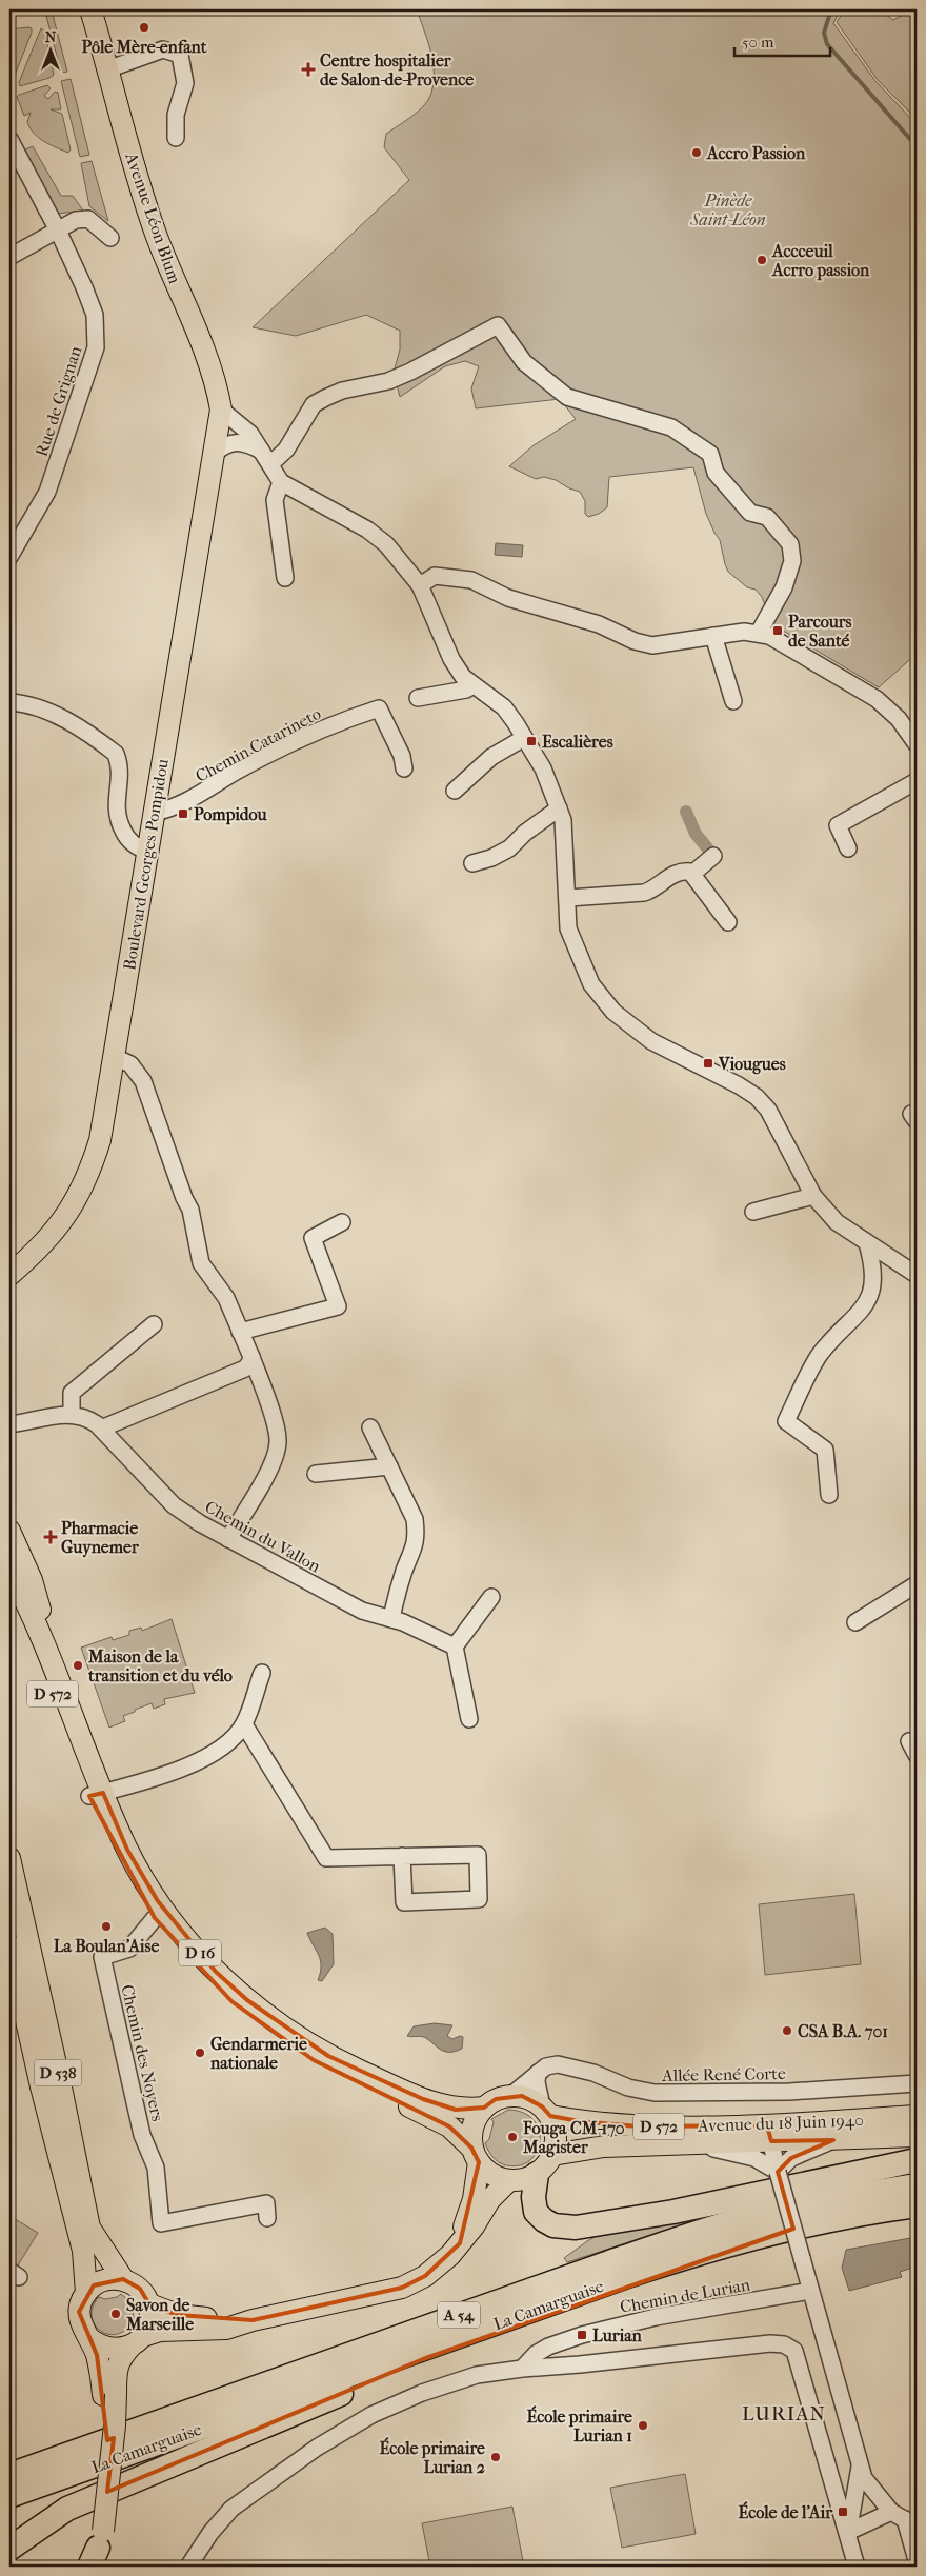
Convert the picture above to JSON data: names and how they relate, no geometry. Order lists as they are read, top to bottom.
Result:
{
  "streets": {
    "highway": ["La Camarguaise", "A 54"],
    "main road": [
      "Avenue Léon Blum",
      "Boulevard Georges Pompidou",
      "D 572",
      "D 16",
      "D 538",
      "Avenue du 18 Juin 1940"
    ],
    "street": [
      "Rue de Grignan",
      "Chemin Catarineto",
      "Chemin du Vallon",
      "Chemin des Noyers",
      "Allée René Corte",
      "Chemin de Lurian"
    ]
  },
  "crossings": [
    ["Avenue Léon Blum", "Boulevard Georges Pompidou"],
    ["Chemin Catarineto", "Boulevard Georges Pompidou"],
    ["D 572", "D 16"],
    ["D 16", "Chemin des Noyers"],
    ["D 16", "Avenue du 18 Juin 1940"]
  ],
  "districts": ["LURIAN"],
  "parks": ["Pinède Saint-Léon"],
  "places": {
    "other": [
      "Pôle Mère-enfant",
      "Accro Passion",
      "Accceuil Acrro passion",
      "Maison de la transition et du vélo",
      "La Boulan'Aise",
      "CSA B.A. 701",
      "Gendarmerie nationale",
      "Fouga CM-170 Magister",
      "Savon de Marseille",
      "École primaire Lurian 1",
      "École primaire Lurian 2"
    ],
    "health": ["Centre hospitalier de Salon-de-Provence", "Pharmacie Guynemer"],
    "transit": [
      "Parcours de Santé",
      "Escalières",
      "Pompidou",
      "Viougues",
      "Lurian",
      "École de l'Air"
    ]
  },
  "scale_bar": "50 m",
  "north": "top"
}
